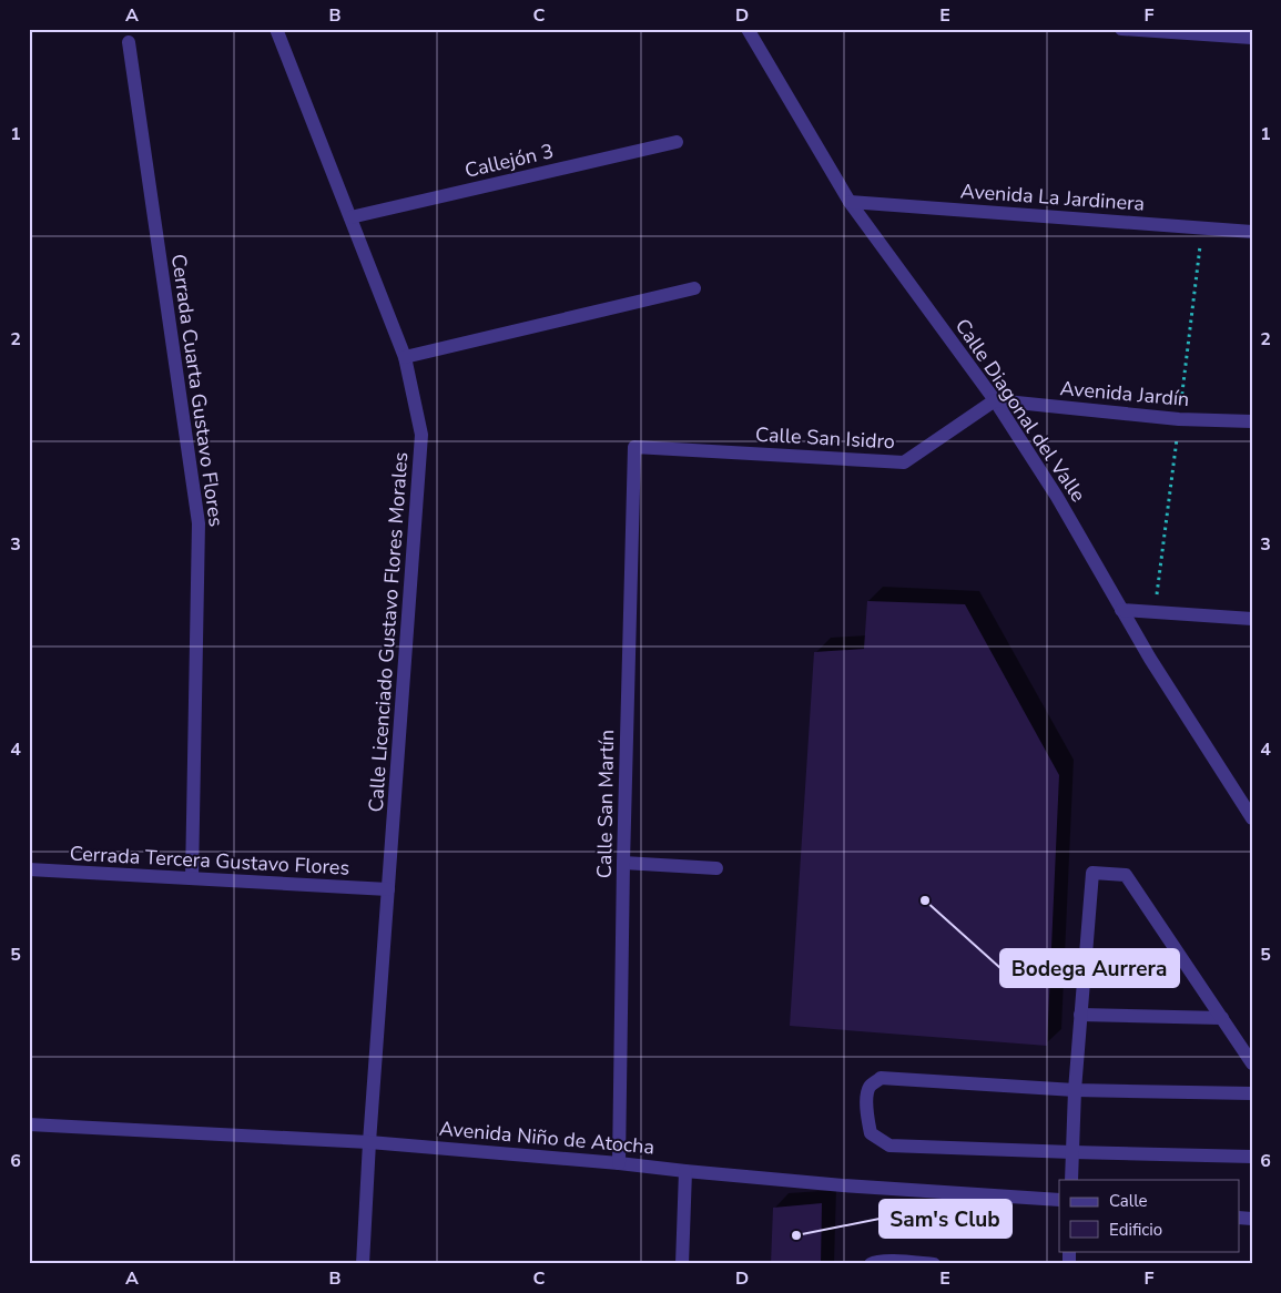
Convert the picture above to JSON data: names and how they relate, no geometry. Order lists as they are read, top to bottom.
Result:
{
  "streets": {
    "street": [
      "Callejón 3",
      "Avenida La Jardinera",
      "Cerrada Cuarta Gustavo Flores",
      "Avenida Jardín",
      "Calle Diagonal del Valle",
      "Calle San Isidro",
      "Calle Licenciado Gustavo Flores Morales",
      "Calle San Martín",
      "Cerrada Tercera Gustavo Flores",
      "Avenida Niño de Atocha"
    ]
  },
  "crossings": [
    ["Callejón 3", "Calle Licenciado Gustavo Flores Morales"],
    ["Avenida La Jardinera", "Calle Diagonal del Valle"],
    ["Cerrada Cuarta Gustavo Flores", "Cerrada Tercera Gustavo Flores"],
    ["Avenida Jardín", "Calle Diagonal del Valle"],
    ["Avenida Jardín", "Calle San Isidro"],
    ["Calle Diagonal del Valle", "Calle San Isidro"],
    ["Calle San Isidro", "Calle San Martín"],
    ["Calle Licenciado Gustavo Flores Morales", "Cerrada Tercera Gustavo Flores"],
    ["Calle Licenciado Gustavo Flores Morales", "Avenida Niño de Atocha"],
    ["Calle San Martín", "Avenida Niño de Atocha"]
  ],
  "places": ["Bodega Aurrera", "Sam's Club"],
  "legend": ["Calle", "Edificio"],
  "grid": {
    "columns": [
      "A",
      "B",
      "C",
      "D",
      "E",
      "F"
    ],
    "rows": [
      "1",
      "2",
      "3",
      "4",
      "5",
      "6"
    ]
  }
}
